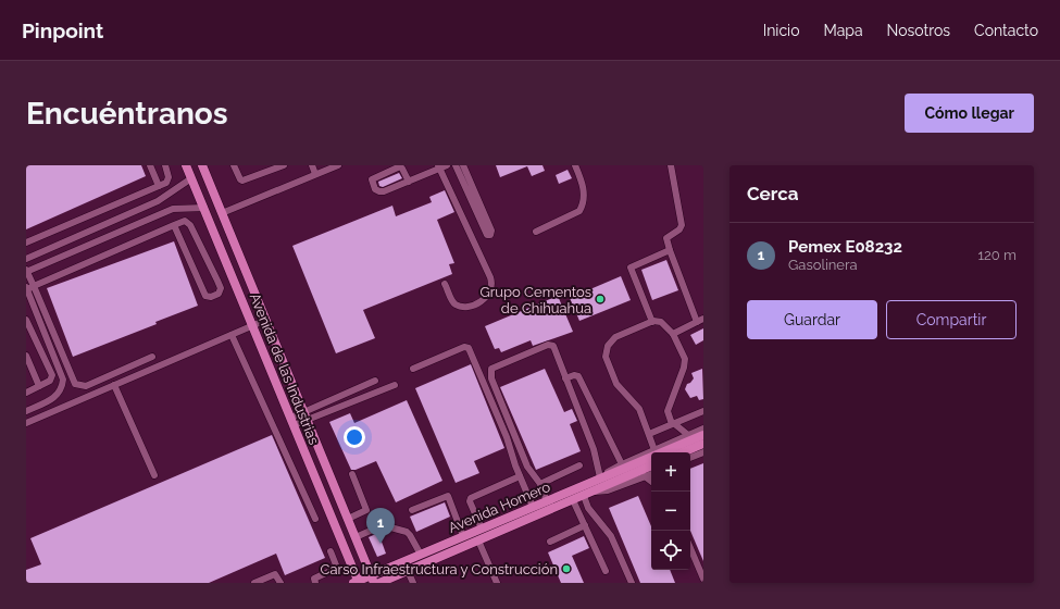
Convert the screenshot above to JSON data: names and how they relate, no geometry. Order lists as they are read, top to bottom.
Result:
{
  "streets": {
    "main road": ["Avenida de las Industrias", "Avenida Homero"]
  },
  "crossings": [
    ["Avenida de las Industrias", "Avenida Homero"]
  ],
  "places": ["Grupo Cementos de Chihuahua", "Carso Infraestructura y Construcción"],
  "page": {
    "header": "Pinpoint",
    "nav": [
      "Inicio",
      "Mapa",
      "Nosotros",
      "Contacto"
    ],
    "buttons": [
      "Cómo llegar",
      ["Guardar", "Compartir"]
    ],
    "title": "Encuéntranos",
    "heading": "Cerca",
    "list": [
      {
        "mark": "1",
        "name": "Pemex E08232",
        "note": "Gasolinera",
        "value": "120 m"
      }
    ],
    "map_buttons": ["+", "−"],
    "pins": "1"
  }
}
